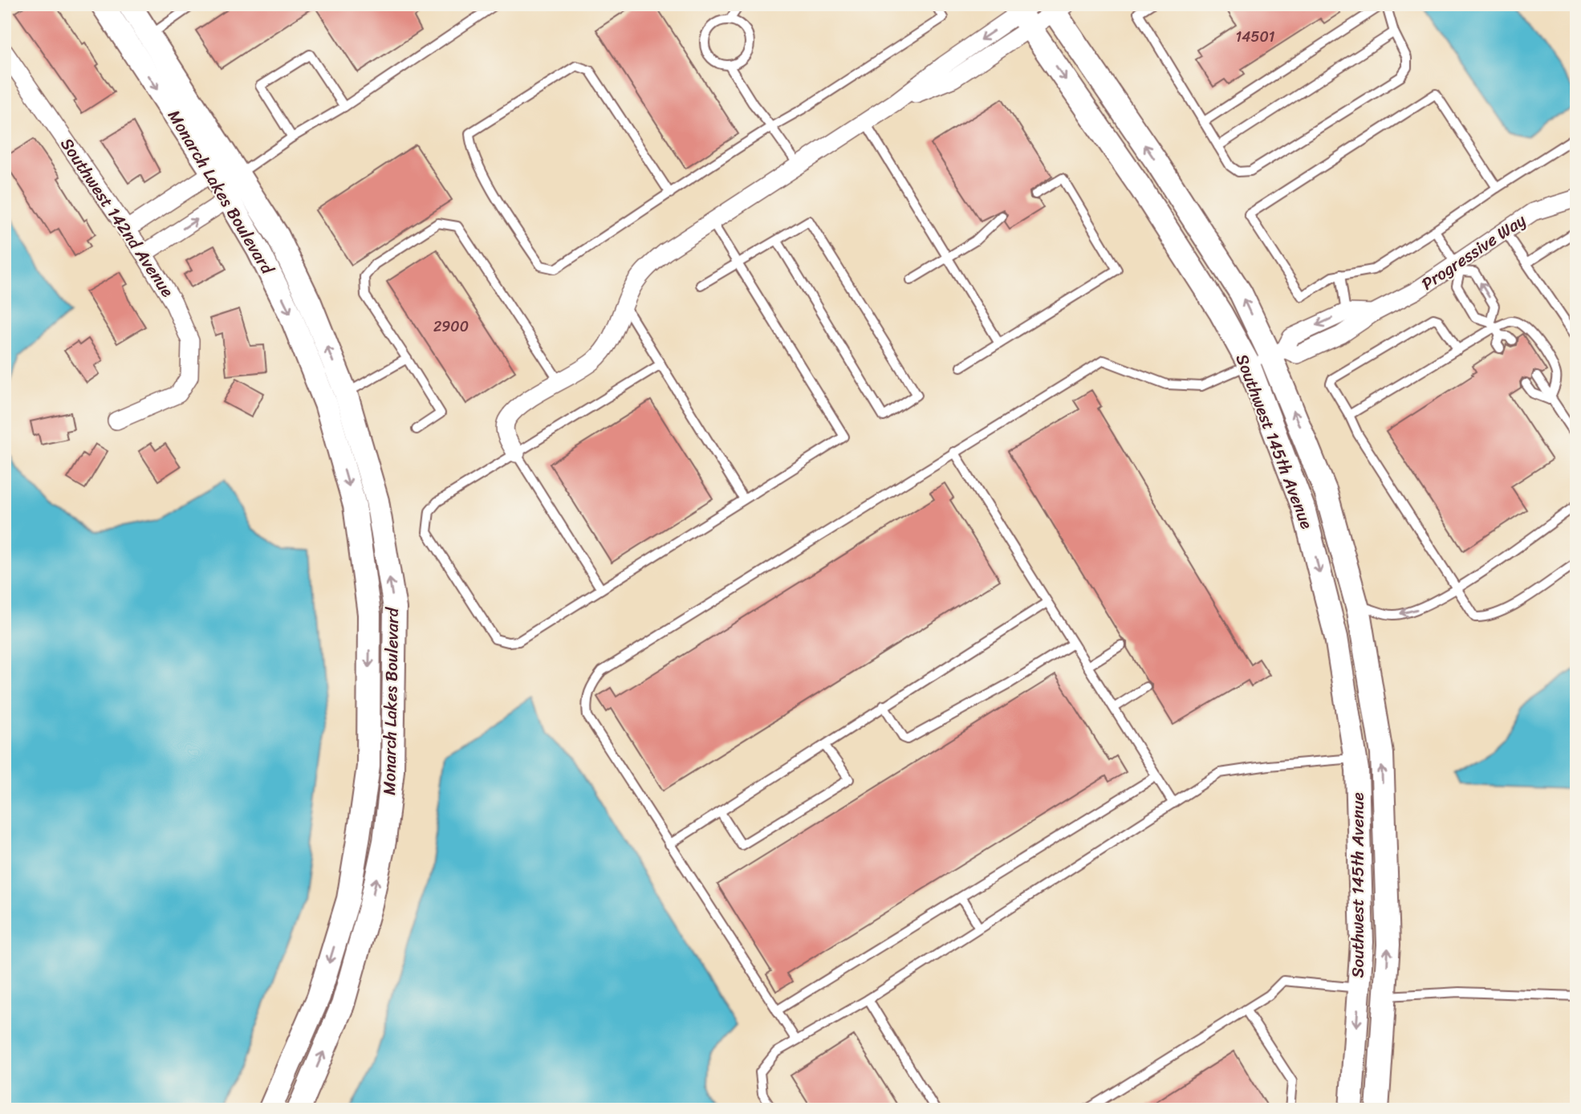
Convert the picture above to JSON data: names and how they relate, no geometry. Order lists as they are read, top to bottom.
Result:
{
  "streets": {
    "street": [
      "Monarch Lakes Boulevard",
      "Southwest 142nd Avenue",
      "Progressive Way",
      "Southwest 145th Avenue"
    ]
  },
  "crossings": [
    ["Progressive Way", "Southwest 145th Avenue"]
  ],
  "house_numbers": ["14501", "2900"]
}
